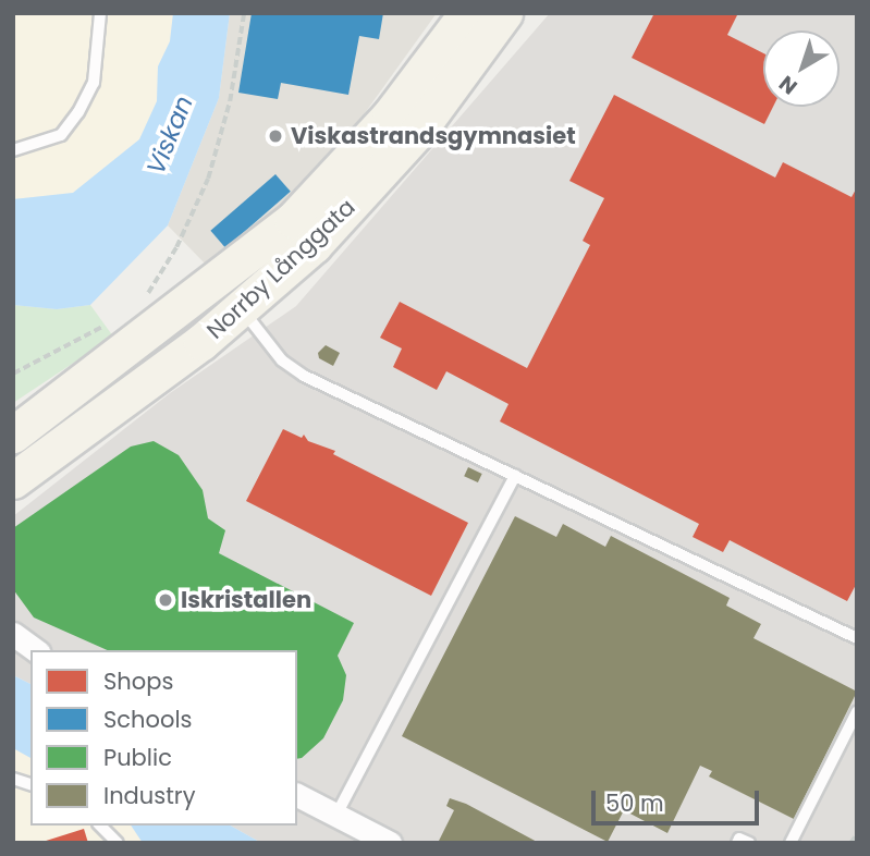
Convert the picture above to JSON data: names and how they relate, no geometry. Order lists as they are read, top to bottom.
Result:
{
  "streets": {
    "main road": ["Norrby Långgata"]
  },
  "water": ["Viskan"],
  "places": ["Viskastrandsgymnasiet", "Iskristallen"],
  "legend": [
    "Shops",
    "Schools",
    "Public",
    "Industry"
  ],
  "scale_bar": "50 m",
  "north": "bottom left"
}
